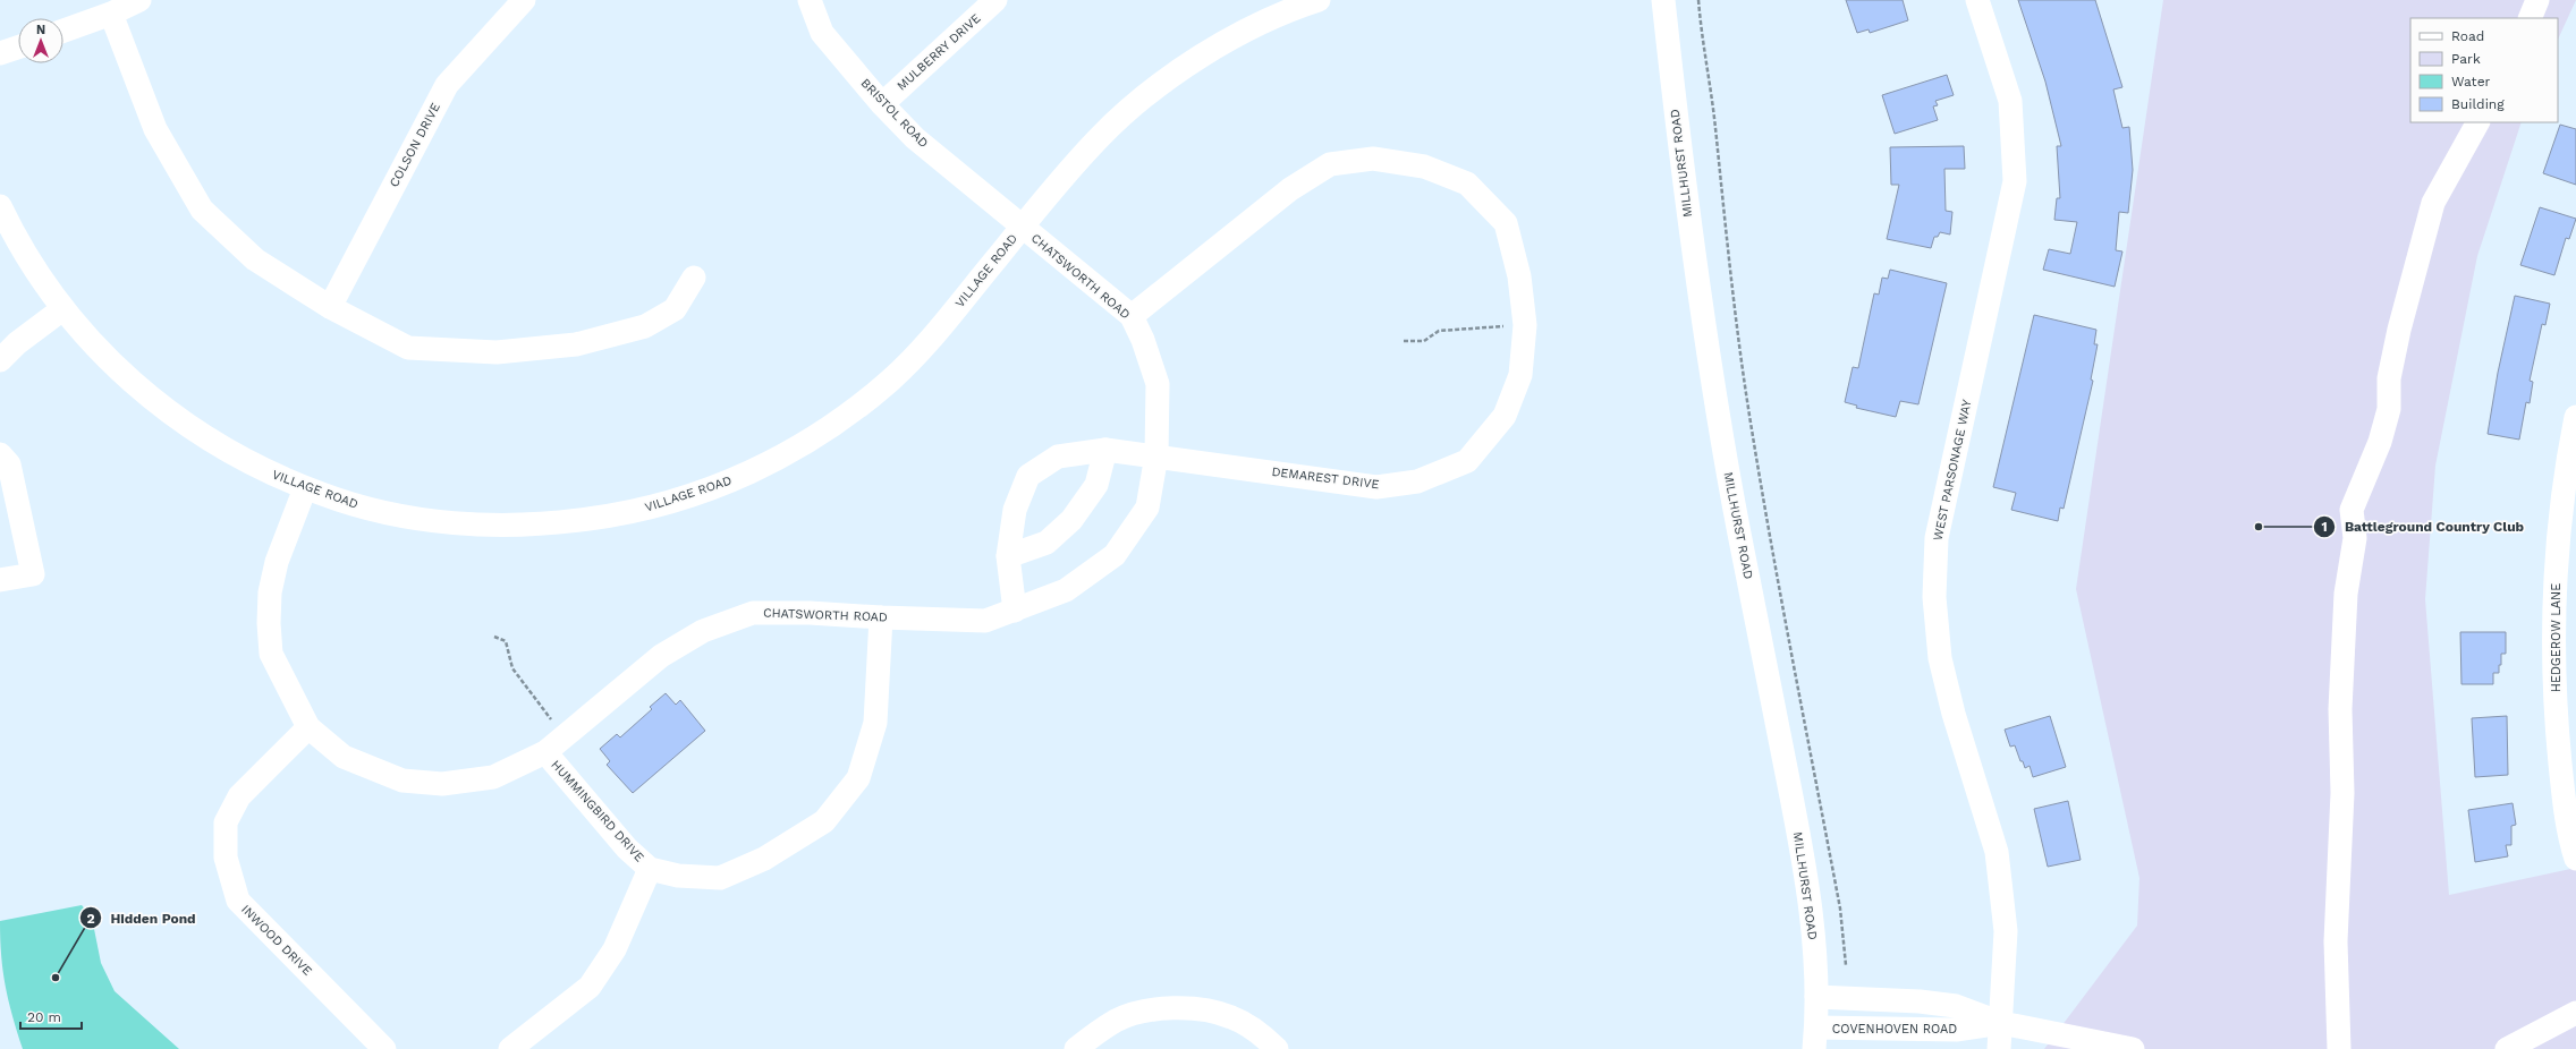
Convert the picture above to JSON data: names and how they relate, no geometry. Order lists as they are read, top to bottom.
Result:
{
  "streets": {
    "street": [
      "MULBERRY DRIVE",
      "BRISTOL ROAD",
      "COLSON DRIVE",
      "MILLHURST ROAD",
      "VILLAGE ROAD",
      "CHATSWORTH ROAD",
      "WEST PARSONAGE WAY",
      "DEMAREST DRIVE",
      "HEDGEROW LANE",
      "HUMMINGBIRD DRIVE",
      "INWOOD DRIVE",
      "COVENHOVEN ROAD"
    ]
  },
  "crossings": [
    ["MULBERRY DRIVE", "BRISTOL ROAD"],
    ["BRISTOL ROAD", "VILLAGE ROAD"],
    ["BRISTOL ROAD", "CHATSWORTH ROAD"],
    ["MILLHURST ROAD", "COVENHOVEN ROAD"],
    ["VILLAGE ROAD", "CHATSWORTH ROAD"],
    ["CHATSWORTH ROAD", "DEMAREST DRIVE"],
    ["CHATSWORTH ROAD", "HUMMINGBIRD DRIVE"],
    ["CHATSWORTH ROAD", "INWOOD DRIVE"],
    ["WEST PARSONAGE WAY", "COVENHOVEN ROAD"]
  ],
  "places": ["Battleground Country Club", "Hidden Pond"],
  "legend": [
    "Road",
    "Park",
    "Water",
    "Building"
  ],
  "scale_bar": "20 m",
  "north": "top"
}
